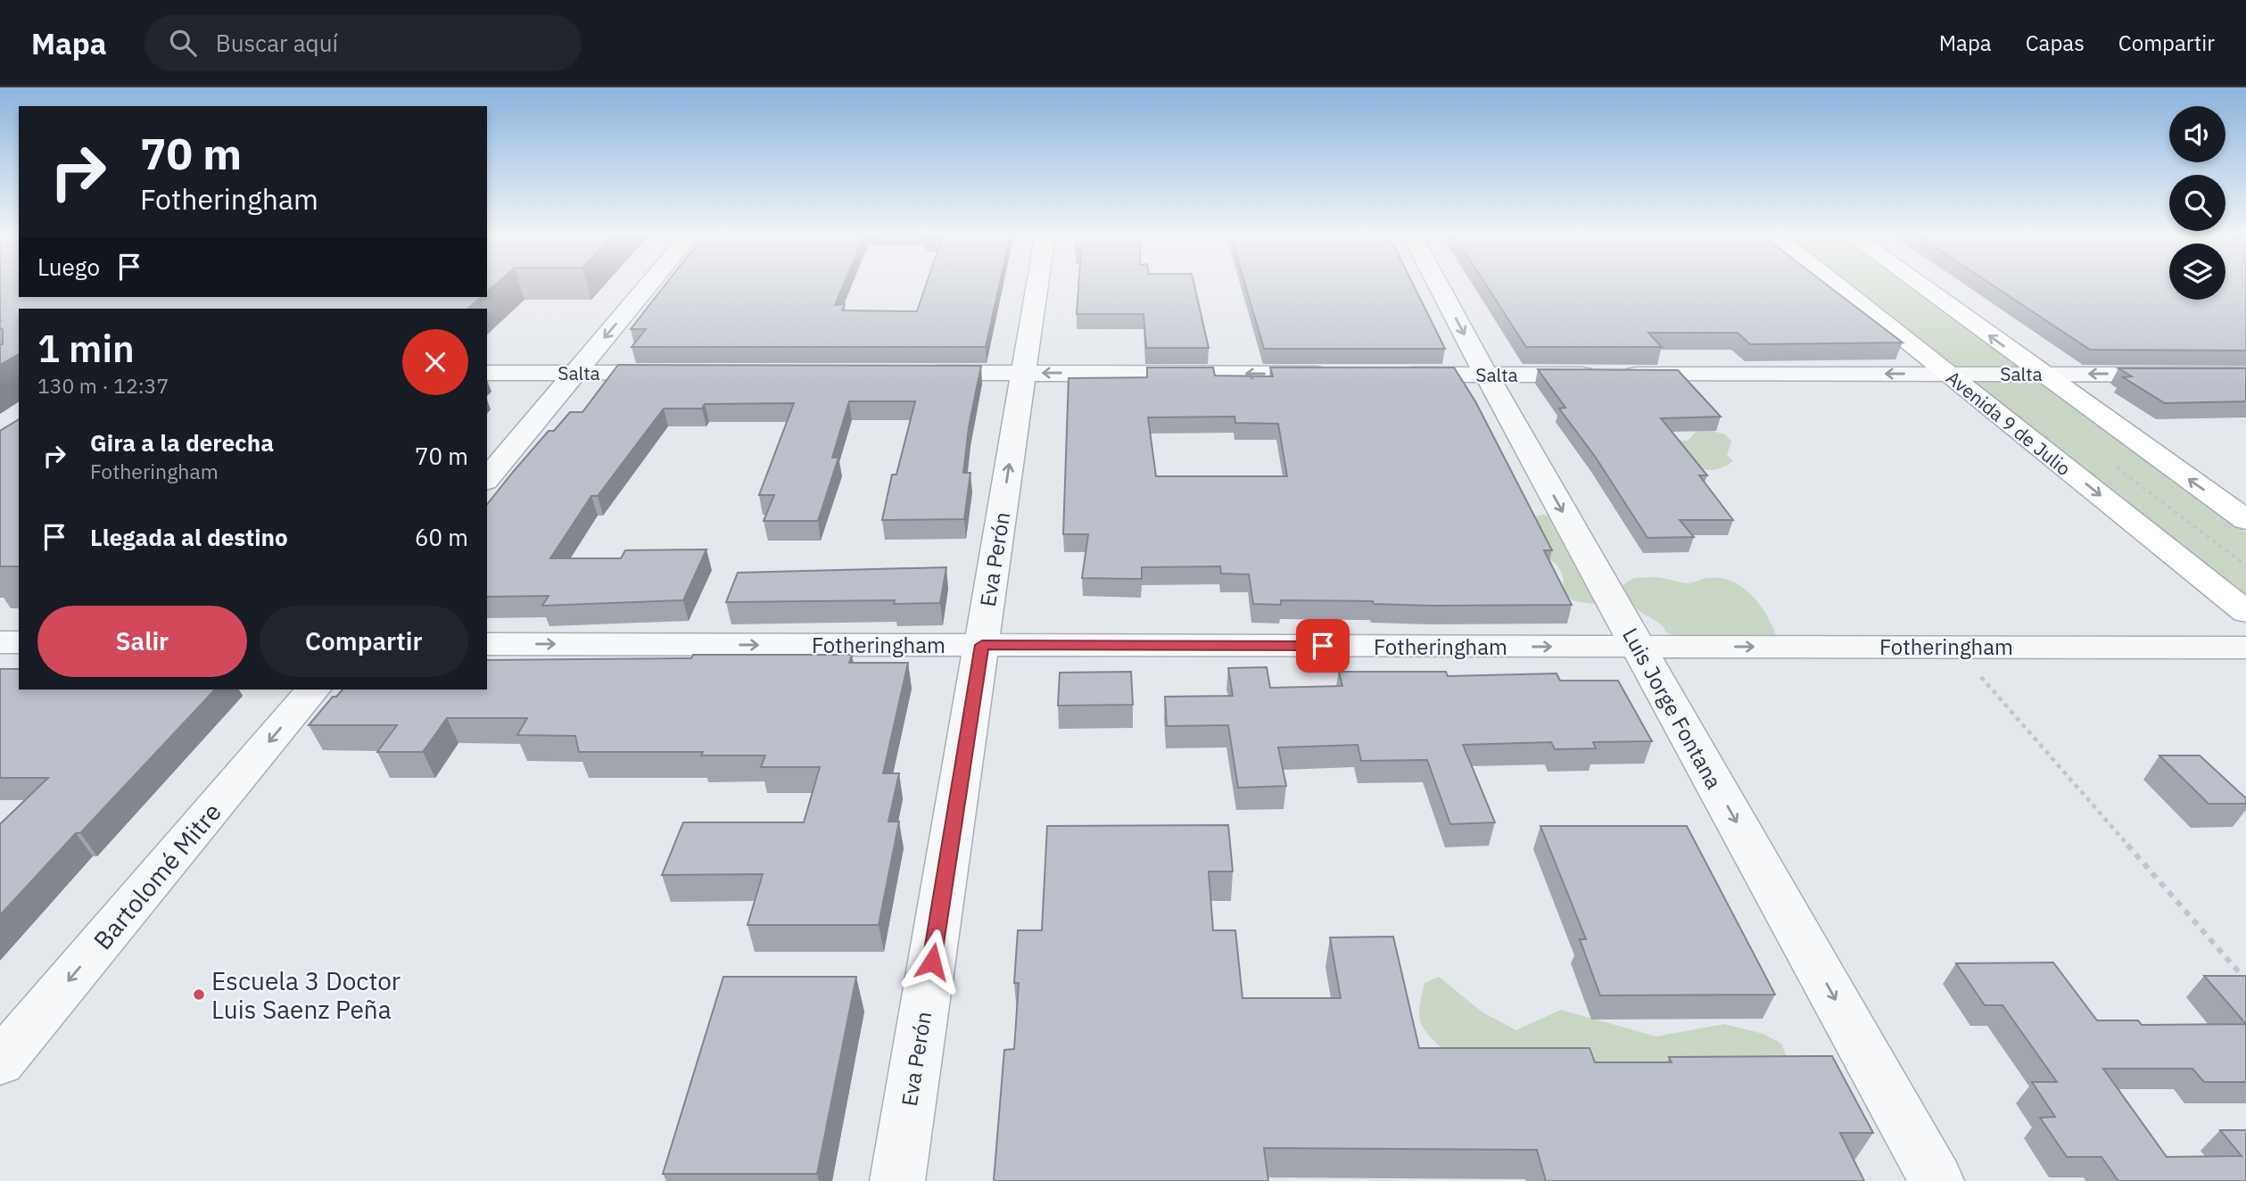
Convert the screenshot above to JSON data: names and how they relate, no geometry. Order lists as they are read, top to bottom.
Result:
{
  "streets": {
    "main road": ["Avenida 9 de Julio"],
    "street": [
      "Salta",
      "Eva Perón",
      "Fotheringham",
      "Luis Jorge Fontana",
      "Bartolomé Mitre"
    ]
  },
  "crossings": [
    ["Salta", "Avenida 9 de Julio"],
    ["Salta", "Luis Jorge Fontana"],
    ["Eva Perón", "Fotheringham"],
    ["Fotheringham", "Luis Jorge Fontana"]
  ],
  "one_way": [
    "Salta",
    "Fotheringham",
    "Luis Jorge Fontana",
    "Bartolomé Mitre"
  ],
  "places": ["Escuela 3 Doctor Luis Saenz Peña"],
  "page": {
    "header": "Mapa",
    "search": "Buscar aquí",
    "nav": ["Mapa", "Capas", "Compartir"],
    "turn": ["70 m", "Fotheringham"],
    "then": "Luego",
    "heading": ["1 min", "130 m · 12:37"],
    "list": [
      {
        "name": "Gira a la derecha",
        "note": "Fotheringham",
        "value": "70 m"
      },
      {
        "name": "Llegada al destino",
        "value": "60 m"
      }
    ],
    "buttons": ["Salir", "Compartir"]
  }
}
